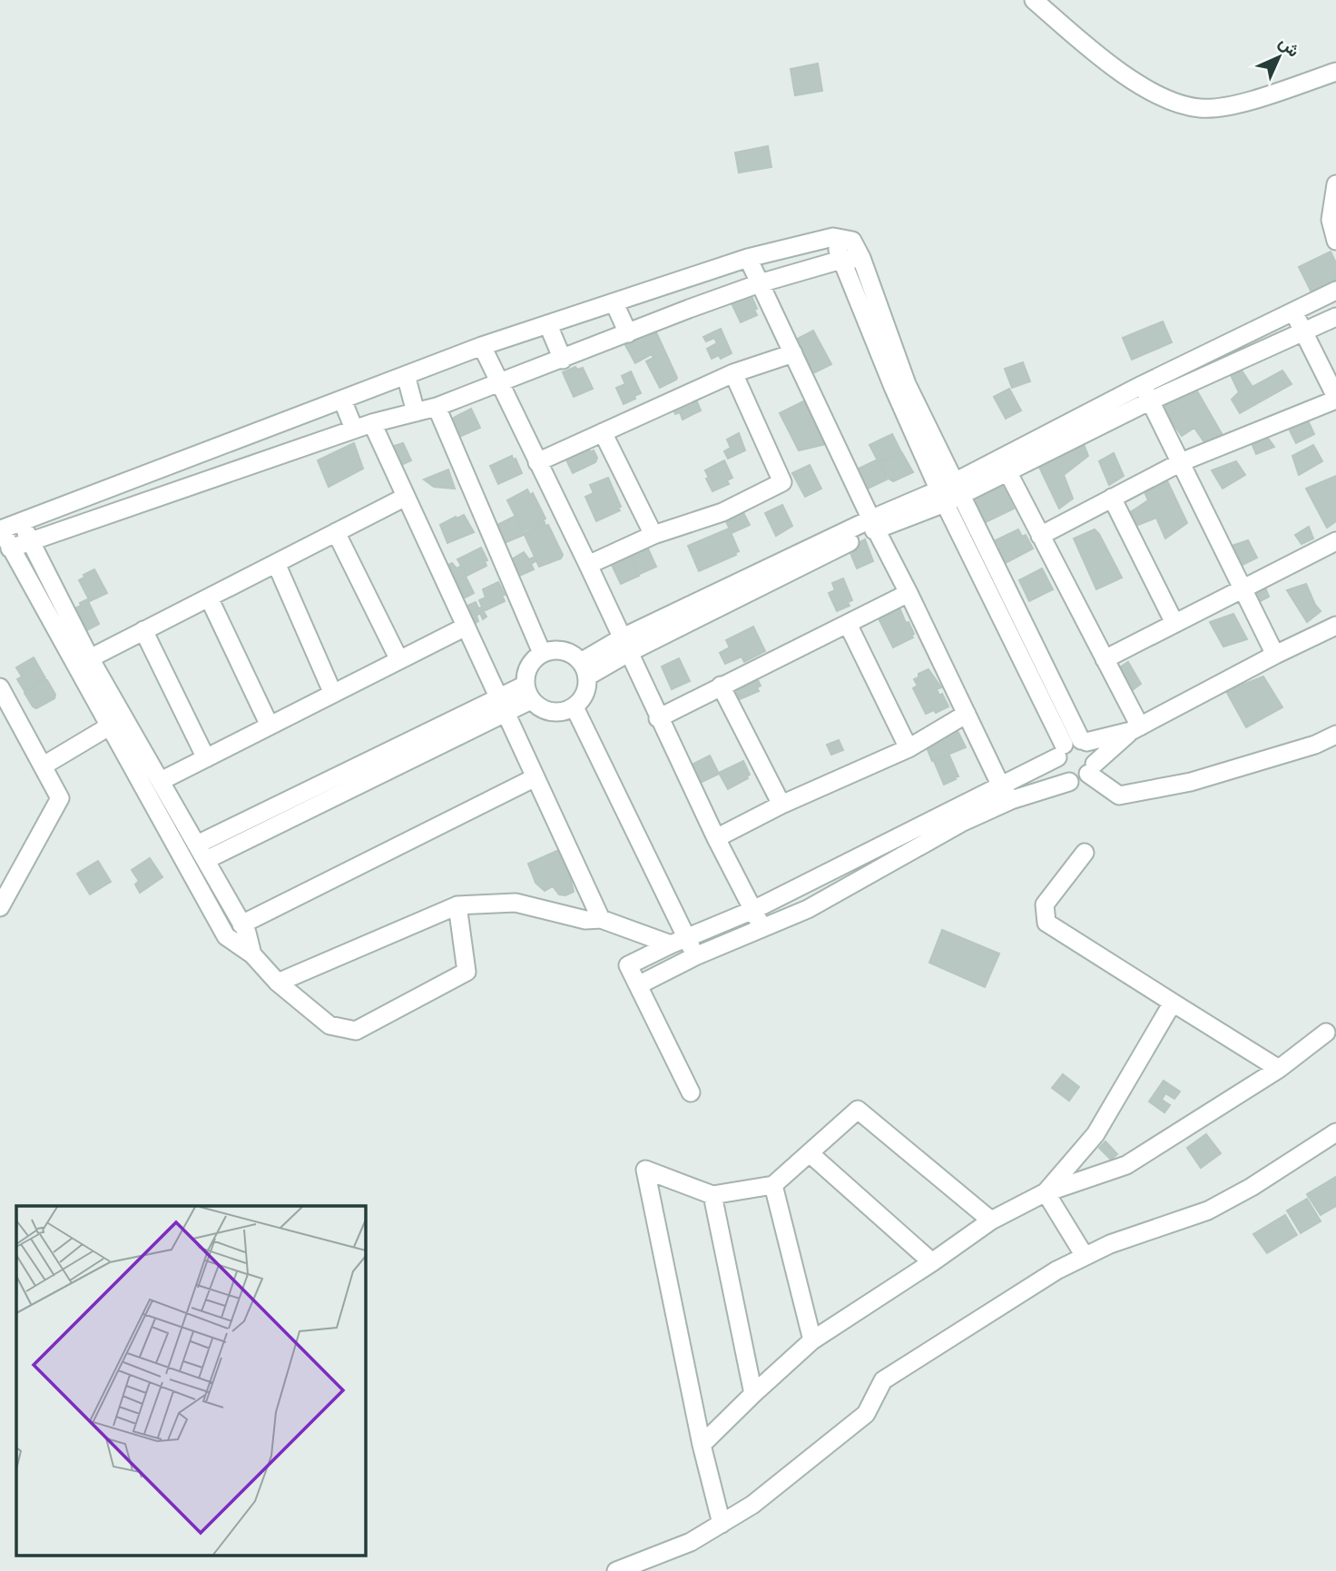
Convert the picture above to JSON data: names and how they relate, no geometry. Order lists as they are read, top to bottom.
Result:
{
  "north": "top right"
}
